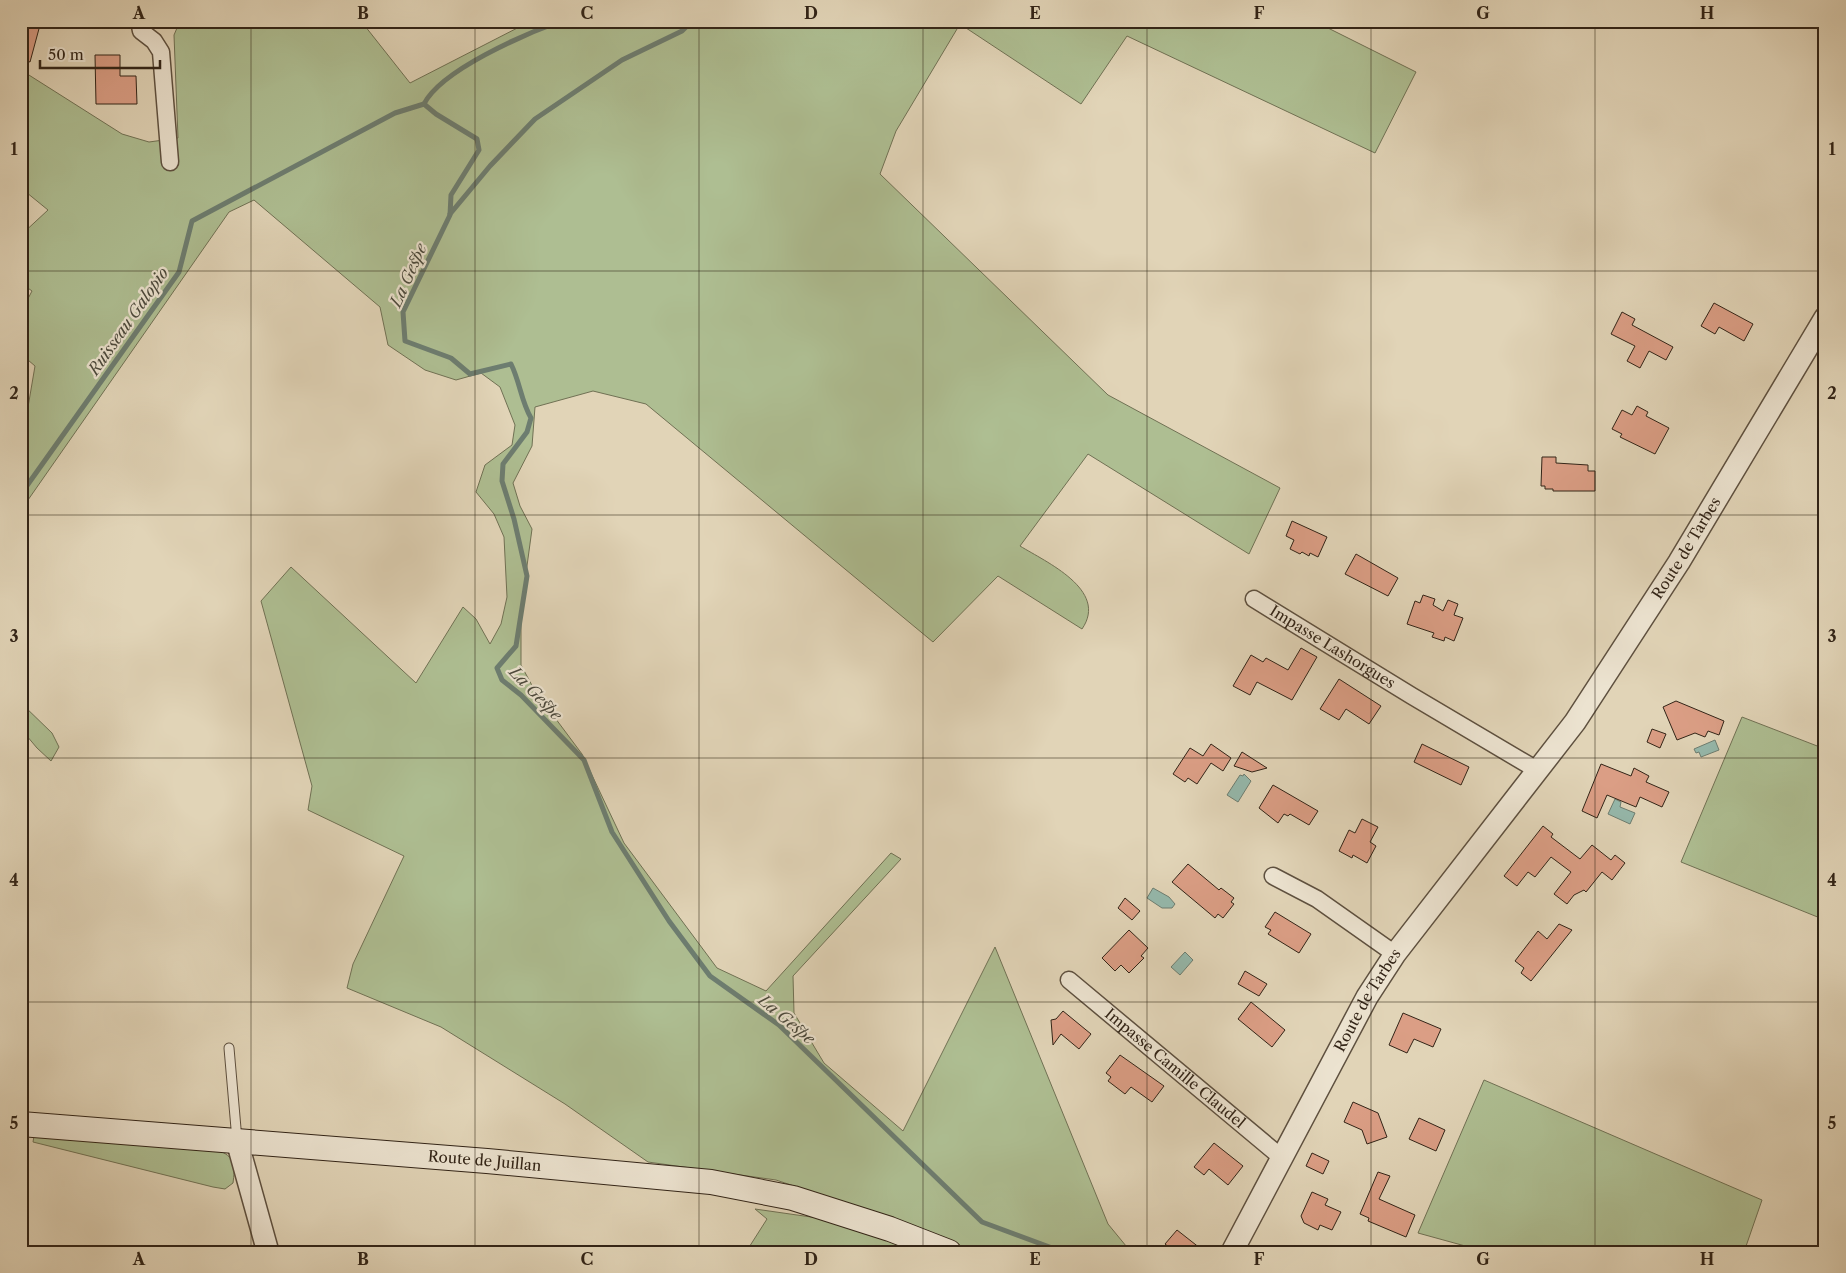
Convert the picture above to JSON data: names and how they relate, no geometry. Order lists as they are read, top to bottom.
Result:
{
  "streets": {
    "main road": ["Route de Juillan"],
    "street": ["Route de Tarbes", "Impasse Lashorgues", "Impasse Camille Claudel"]
  },
  "crossings": [
    ["Route de Tarbes", "Impasse Lashorgues"],
    ["Route de Tarbes", "Impasse Camille Claudel"]
  ],
  "water": ["La Gespe", "Ruisseau Galopio"],
  "scale_bar": "50 m",
  "grid": {
    "columns": [
      "A",
      "B",
      "C",
      "D",
      "E",
      "F",
      "G",
      "H"
    ],
    "rows": [
      "1",
      "2",
      "3",
      "4",
      "5"
    ]
  }
}
